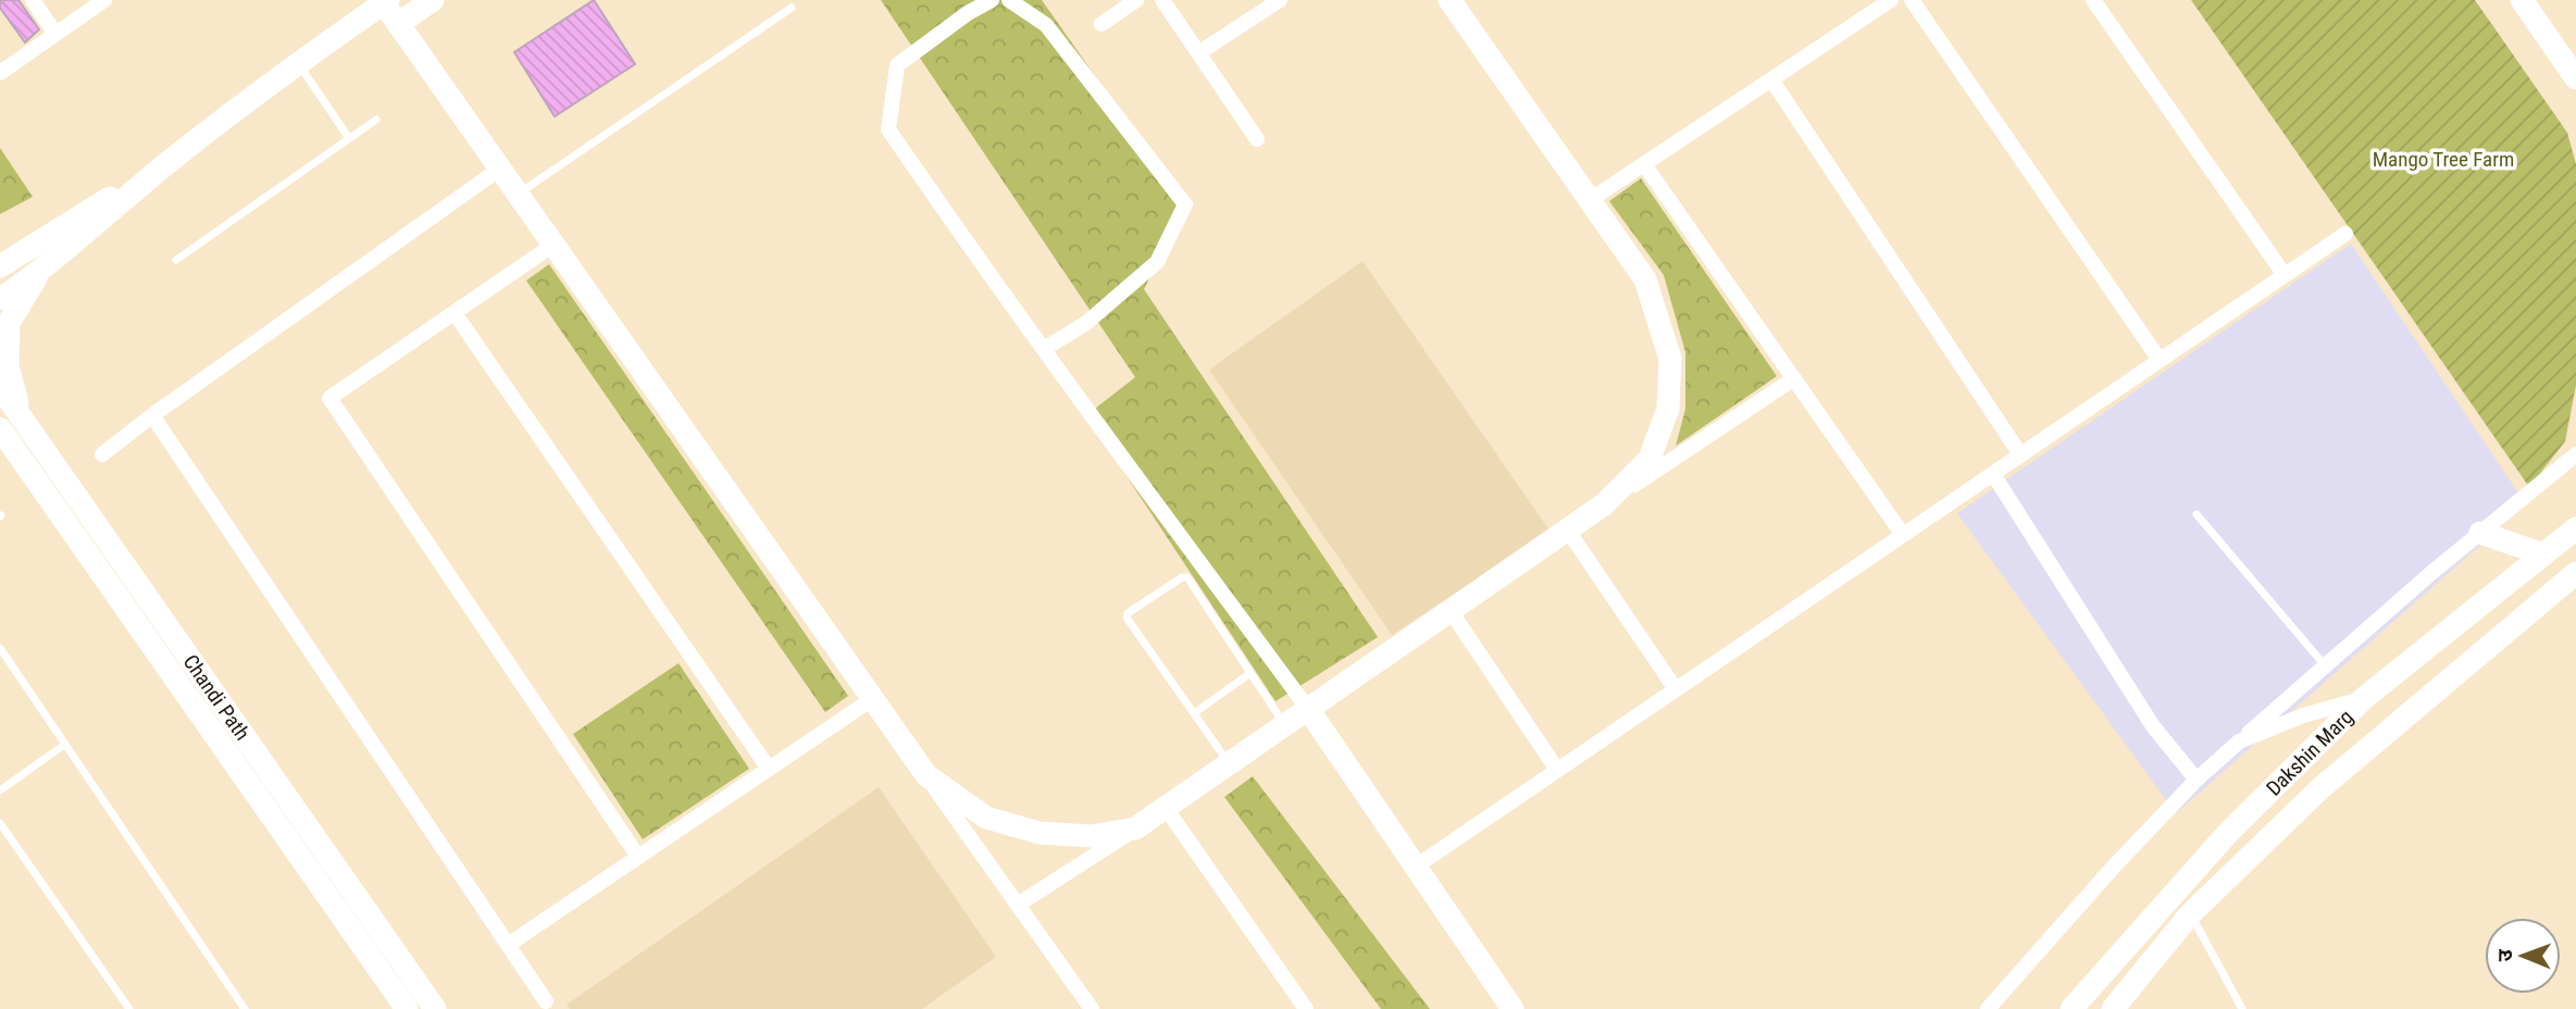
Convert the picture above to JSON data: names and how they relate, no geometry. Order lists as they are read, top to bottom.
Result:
{
  "streets": {
    "street": ["Chandi Path", "Dakshin Marg"]
  },
  "parks": ["Mango Tree Farm"],
  "north": "left"
}
